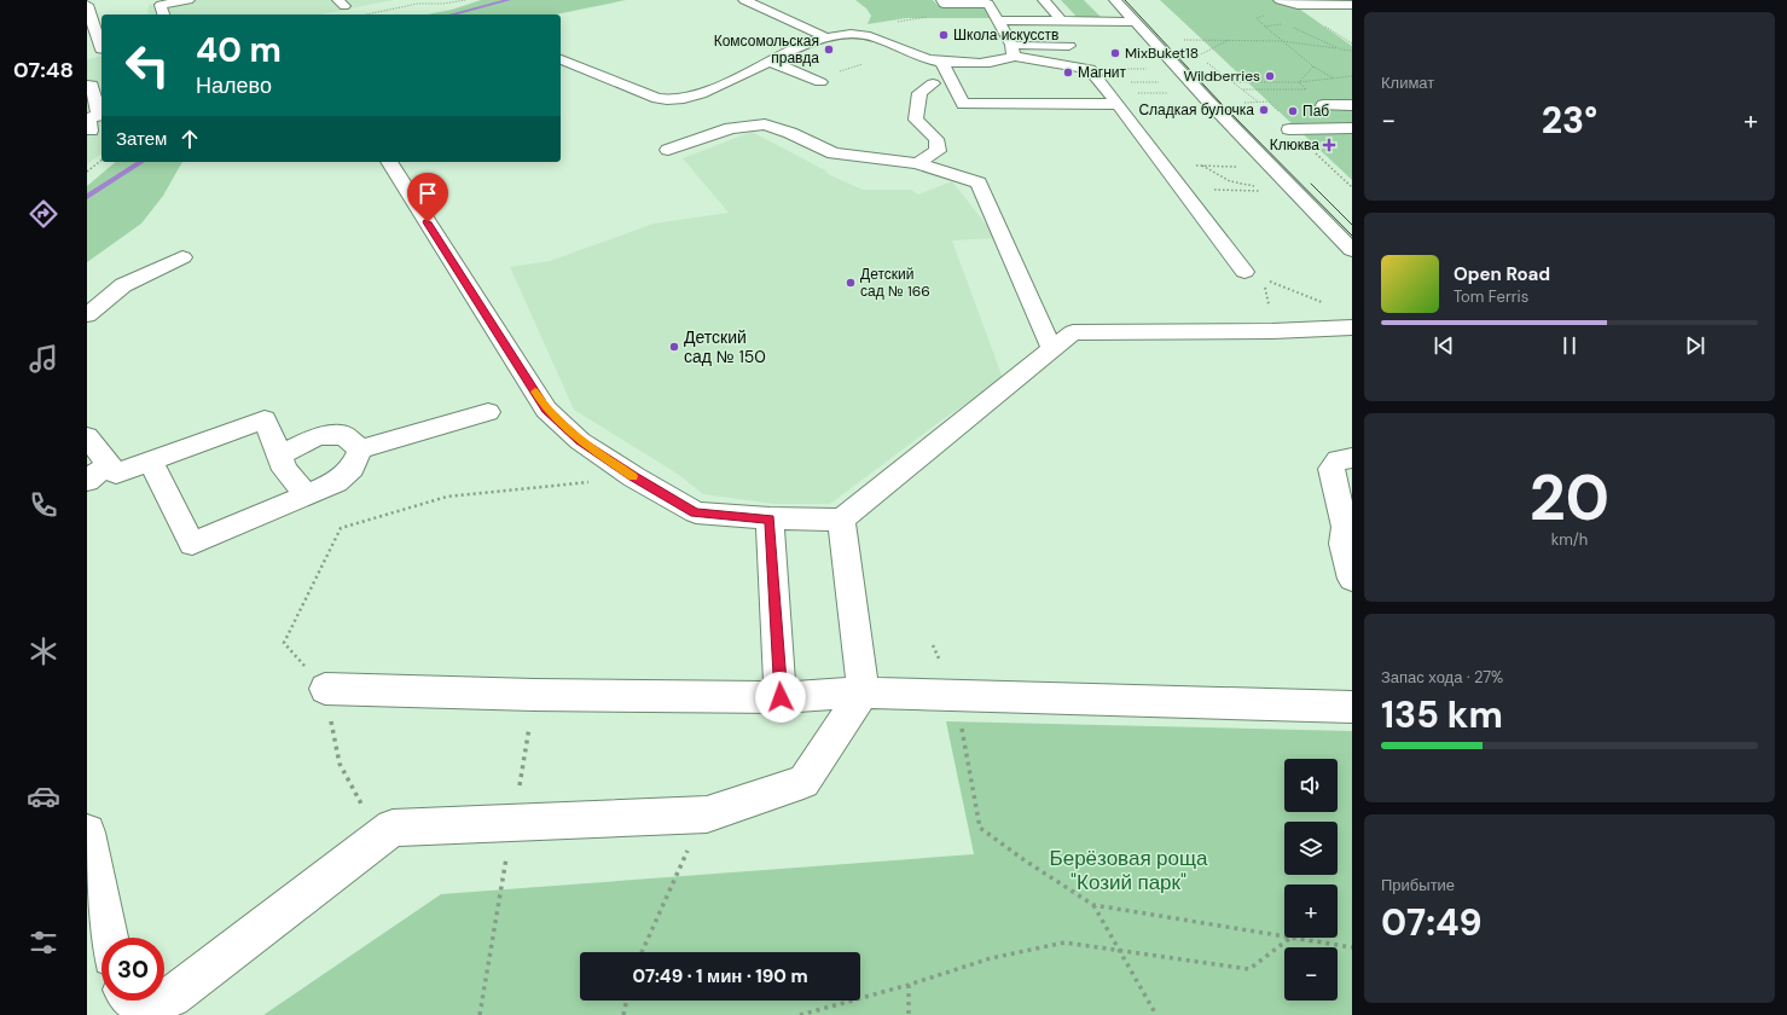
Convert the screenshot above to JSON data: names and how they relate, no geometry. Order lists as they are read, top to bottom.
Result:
{
  "parks": ["Берёзовая роща \"Козий парк\""],
  "places": {
    "other": [
      "Школа искусств",
      "Комсомольская правда",
      "MixBuket18",
      "Магнит",
      "Wildberries",
      "Сладкая булочка",
      "Паб",
      "Детский сад № 166",
      "Детский сад № 150"
    ],
    "health": ["Клюква"]
  },
  "page": {
    "tabs": "07:48",
    "tile": [
      "Климат",
      ["20", "km/h"],
      ["Запас хода · 27%", "135 km"],
      ["Прибытие", "07:49"]
    ],
    "turn": ["40 m", "Налево"],
    "heat": ["−", "23°", "+"],
    "then": "Затем",
    "song": ["Open Road", "Tom Ferris"],
    "map_buttons": ["+", "−"],
    "limit": "30",
    "trip": "07:49 · 1 мин · 190 m"
  }
}
